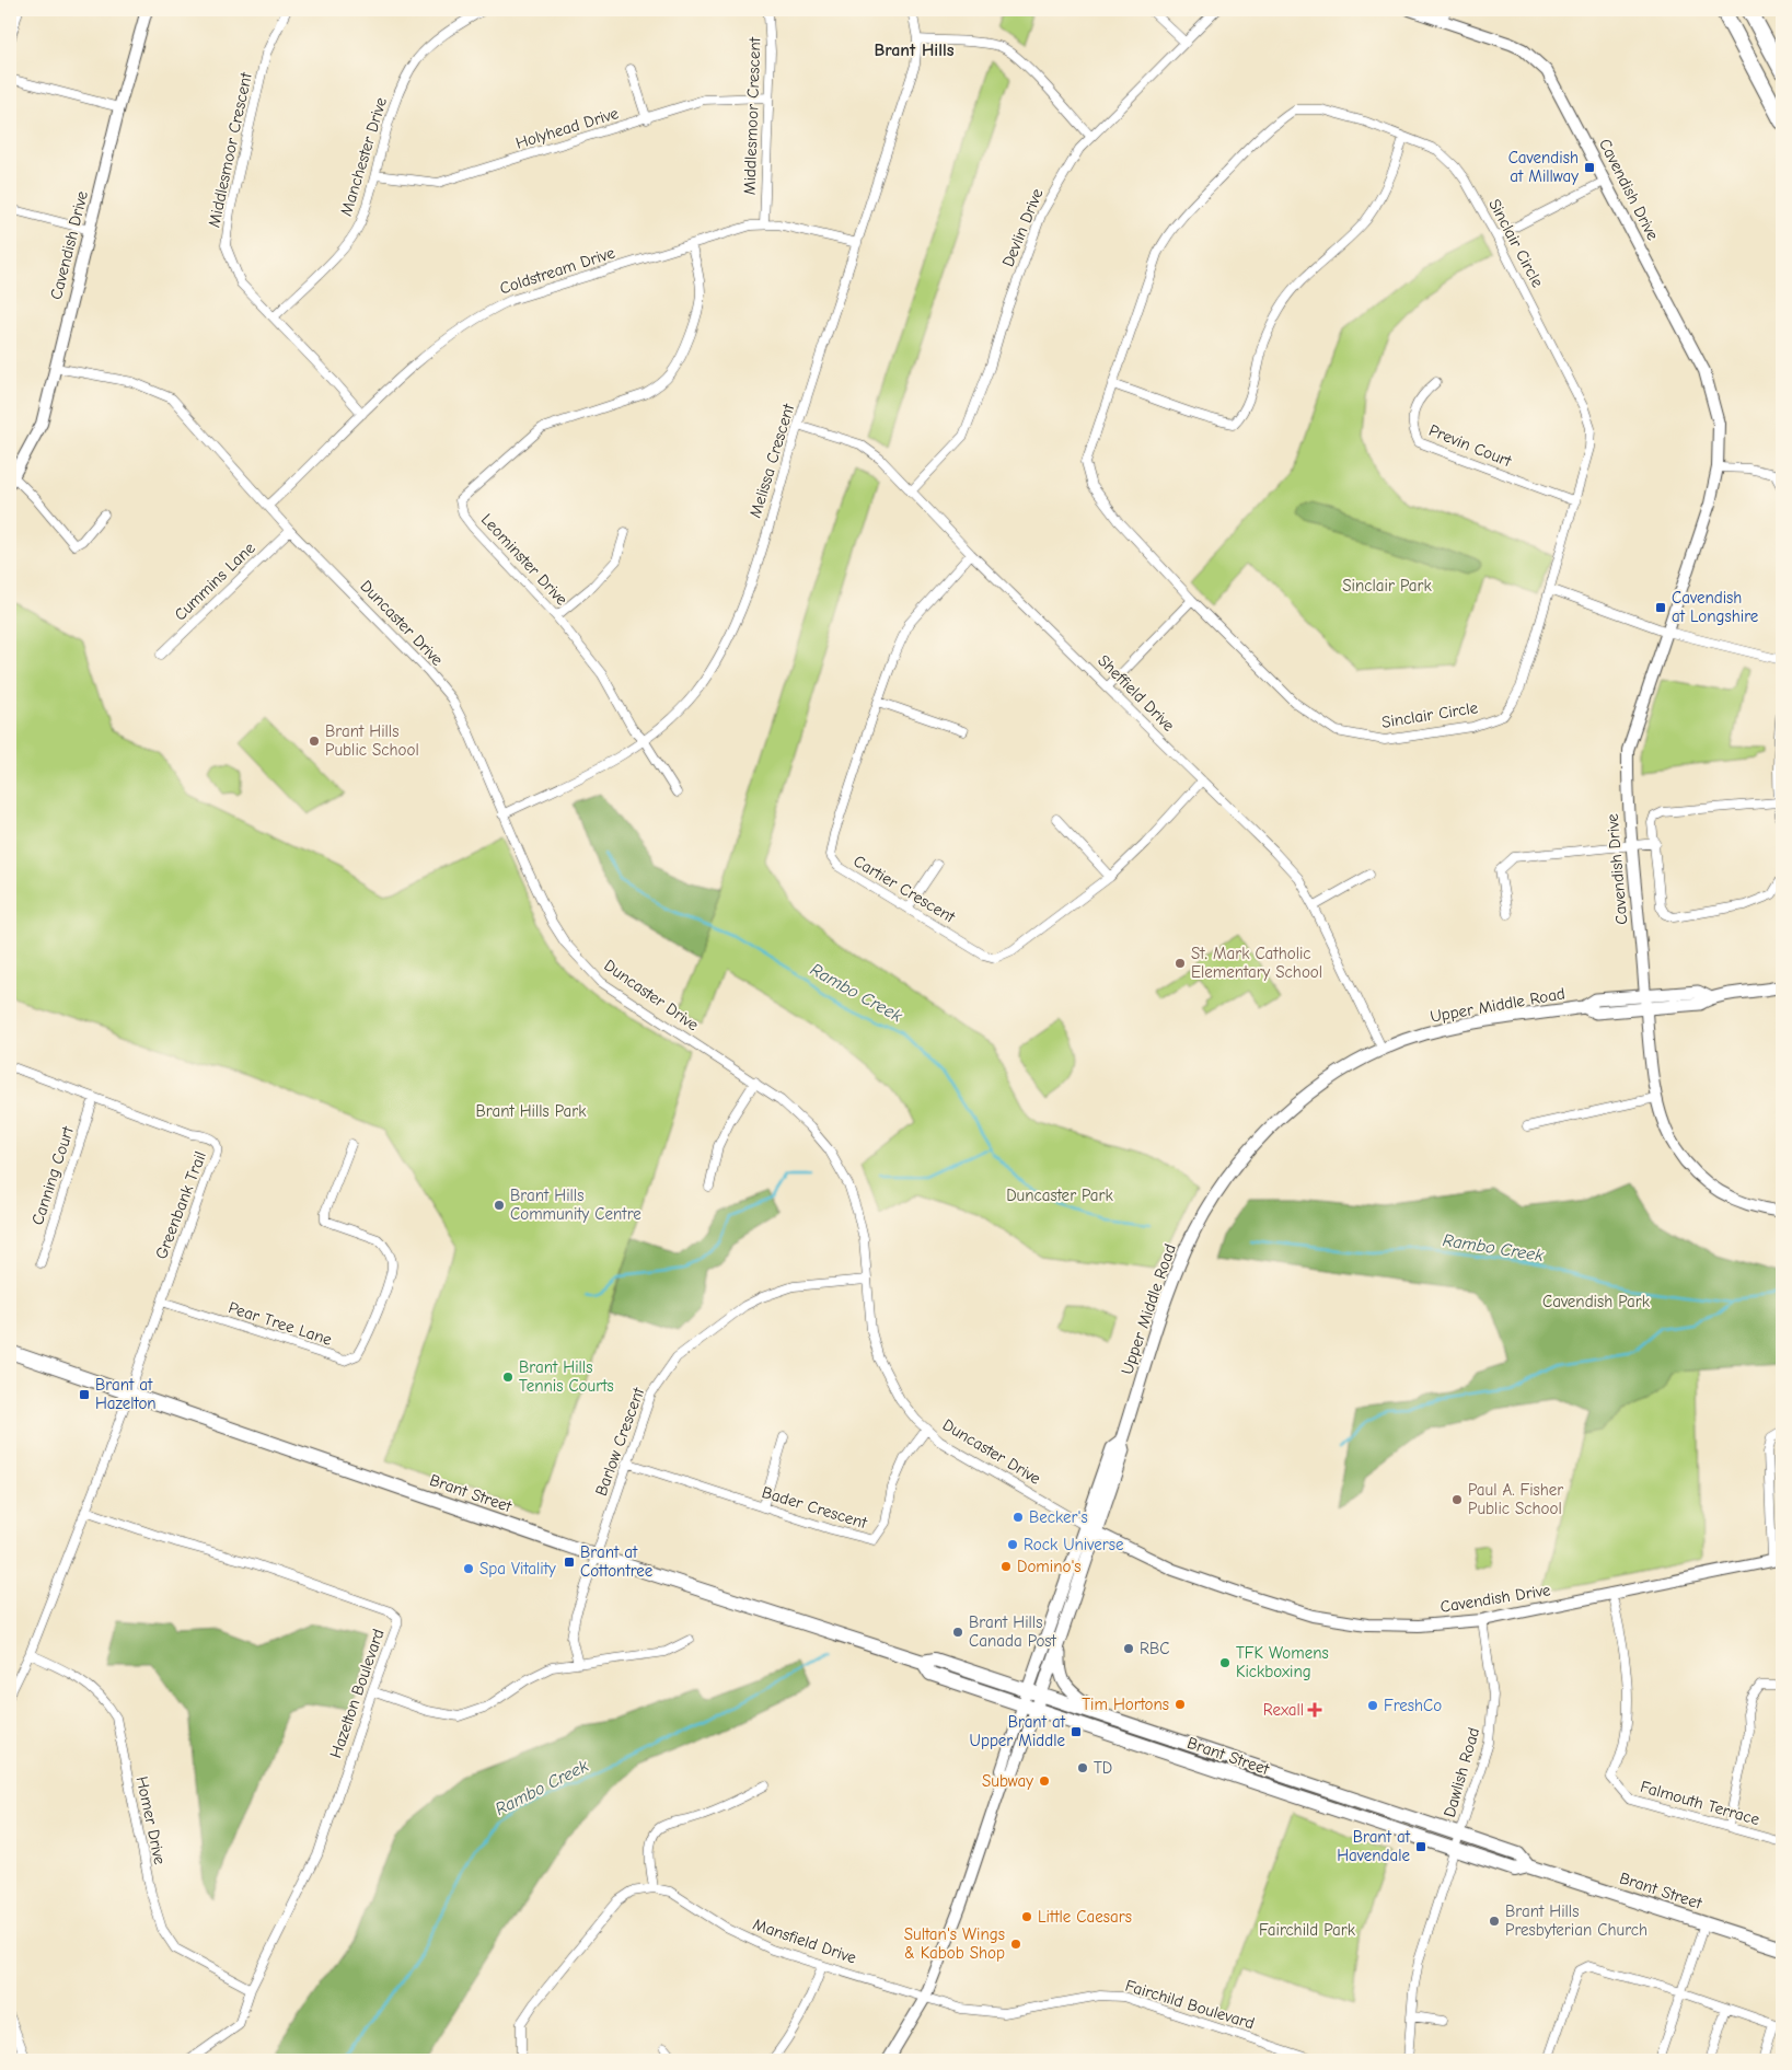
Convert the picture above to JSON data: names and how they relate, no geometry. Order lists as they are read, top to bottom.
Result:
{
  "streets": {
    "main road": ["Upper Middle Road", "Brant Street"],
    "street": [
      "Middlesmoor Crescent",
      "Holyhead Drive",
      "Manchester Drive",
      "Cavendish Drive",
      "Devlin Drive",
      "Sinclair Circle",
      "Coldstream Drive",
      "Previn Court",
      "Melissa Crescent",
      "Leominster Drive",
      "Cummins Lane",
      "Duncaster Drive",
      "Sheffield Drive",
      "Cartier Crescent",
      "Canning Court",
      "Greenbank Trail",
      "Pear Tree Lane",
      "Barlow Crescent",
      "Bader Crescent",
      "Hazelton Boulevard",
      "Dawlish Road",
      "Falmouth Terrace",
      "Homer Drive",
      "Mansfield Drive",
      "Fairchild Boulevard"
    ]
  },
  "crossings": [
    ["Middlesmoor Crescent", "Holyhead Drive"],
    ["Middlesmoor Crescent", "Manchester Drive"],
    ["Middlesmoor Crescent", "Coldstream Drive"],
    ["Holyhead Drive", "Manchester Drive"],
    ["Cavendish Drive", "Duncaster Drive"],
    ["Cavendish Drive", "Upper Middle Road"],
    ["Cavendish Drive", "Dawlish Road"],
    ["Cavendish Drive", "Falmouth Terrace"],
    ["Devlin Drive", "Sheffield Drive"],
    ["Sinclair Circle", "Previn Court"],
    ["Coldstream Drive", "Melissa Crescent"],
    ["Coldstream Drive", "Leominster Drive"],
    ["Coldstream Drive", "Duncaster Drive"],
    ["Melissa Crescent", "Leominster Drive"],
    ["Melissa Crescent", "Duncaster Drive"],
    ["Melissa Crescent", "Sheffield Drive"],
    ["Cummins Lane", "Duncaster Drive"],
    ["Duncaster Drive", "Upper Middle Road"],
    ["Duncaster Drive", "Barlow Crescent"],
    ["Duncaster Drive", "Bader Crescent"],
    ["Sheffield Drive", "Cartier Crescent"],
    ["Sheffield Drive", "Upper Middle Road"],
    ["Upper Middle Road", "Brant Street"],
    ["Upper Middle Road", "Mansfield Drive"],
    ["Upper Middle Road", "Fairchild Boulevard"],
    ["Canning Court", "Greenbank Trail"],
    ["Greenbank Trail", "Pear Tree Lane"],
    ["Greenbank Trail", "Brant Street"],
    ["Barlow Crescent", "Brant Street"],
    ["Barlow Crescent", "Bader Crescent"],
    ["Brant Street", "Dawlish Road"],
    ["Hazelton Boulevard", "Homer Drive"],
    ["Mansfield Drive", "Fairchild Boulevard"]
  ],
  "districts": ["Brant Hills"],
  "water": ["Rambo Creek"],
  "parks": [
    "Sinclair Park",
    "Brant Hills Park",
    "Duncaster Park",
    "Cavendish Park",
    "Fairchild Park"
  ],
  "places": {
    "transit": [
      "Cavendish at Millway",
      "Cavendish at Longshire",
      "Brant at Hazelton",
      "Brant at Cottontree",
      "Brant at Upper Middle",
      "Brant at Havendale"
    ],
    "other": [
      "Brant Hills Public School",
      "St. Mark Catholic Elementary School",
      "Brant Hills Community Centre",
      "Brant Hills Tennis Courts",
      "Paul A. Fisher Public School",
      "Becker's",
      "Rock Universe",
      "Domino's",
      "Spa Vitality",
      "Brant Hills Canada Post",
      "RBC",
      "TFK Womens Kickboxing",
      "Tim Hortons",
      "FreshCo",
      "TD",
      "Subway",
      "Little Caesars",
      "Brant Hills Presbyterian Church",
      "Sultan's Wings & Kabob Shop"
    ],
    "health": ["Rexall"]
  }
}
